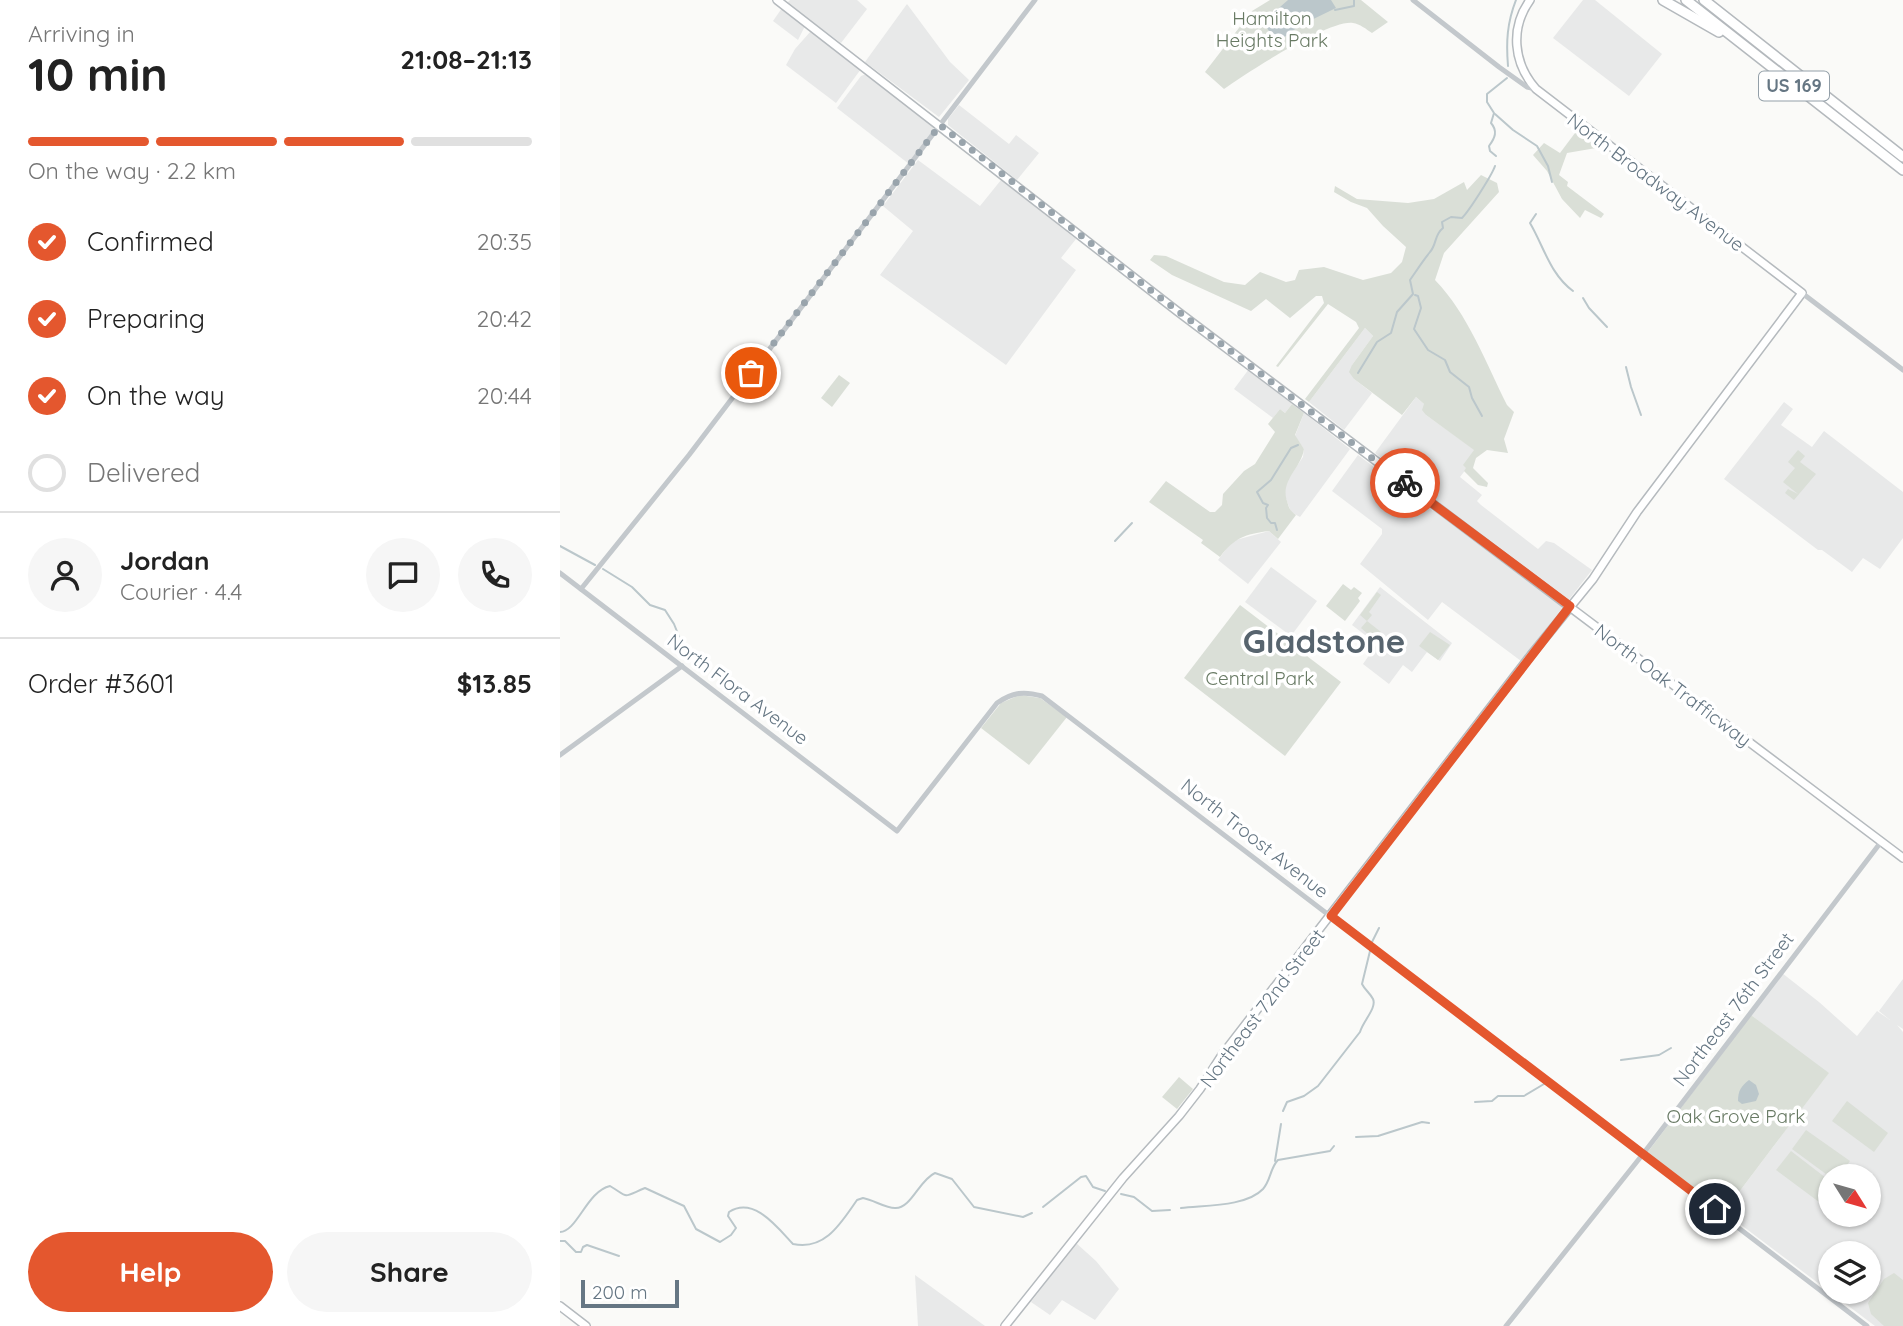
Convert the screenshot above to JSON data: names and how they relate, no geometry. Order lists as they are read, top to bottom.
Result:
{
  "streets": {
    "highway": ["US 169"],
    "main road": ["North Broadway Avenue", "North Oak Trafficway", "Northeast 72nd Street"],
    "street": ["North Flora Avenue", "North Troost Avenue", "Northeast 76th Street"]
  },
  "crossings": [
    ["North Broadway Avenue", "Northeast 72nd Street"],
    ["North Oak Trafficway", "Northeast 72nd Street"],
    ["North Oak Trafficway", "Northeast 76th Street"],
    ["North Flora Avenue", "North Troost Avenue"],
    ["North Troost Avenue", "Northeast 72nd Street"],
    ["North Troost Avenue", "Northeast 76th Street"]
  ],
  "districts": ["Gladstone"],
  "parks": ["Hamilton Heights Park", "Central Park", "Oak Grove Park"],
  "scale_bar": "200 m",
  "north": "bottom right",
  "page": {
    "heading": ["10 min", "Arriving in", "21:08–21:13"],
    "panel": [
      "Jordan",
      "Courier · 4.4",
      "Order #3601",
      "$13.85"
    ],
    "bar": "On the way · 2.2 km",
    "list": [
      ["Confirmed", "20:35"],
      ["Preparing", "20:42"],
      ["On the way", "20:44"],
      "Delivered"
    ],
    "buttons": ["Help", "Share"],
    "scale": "200 m"
  }
}
